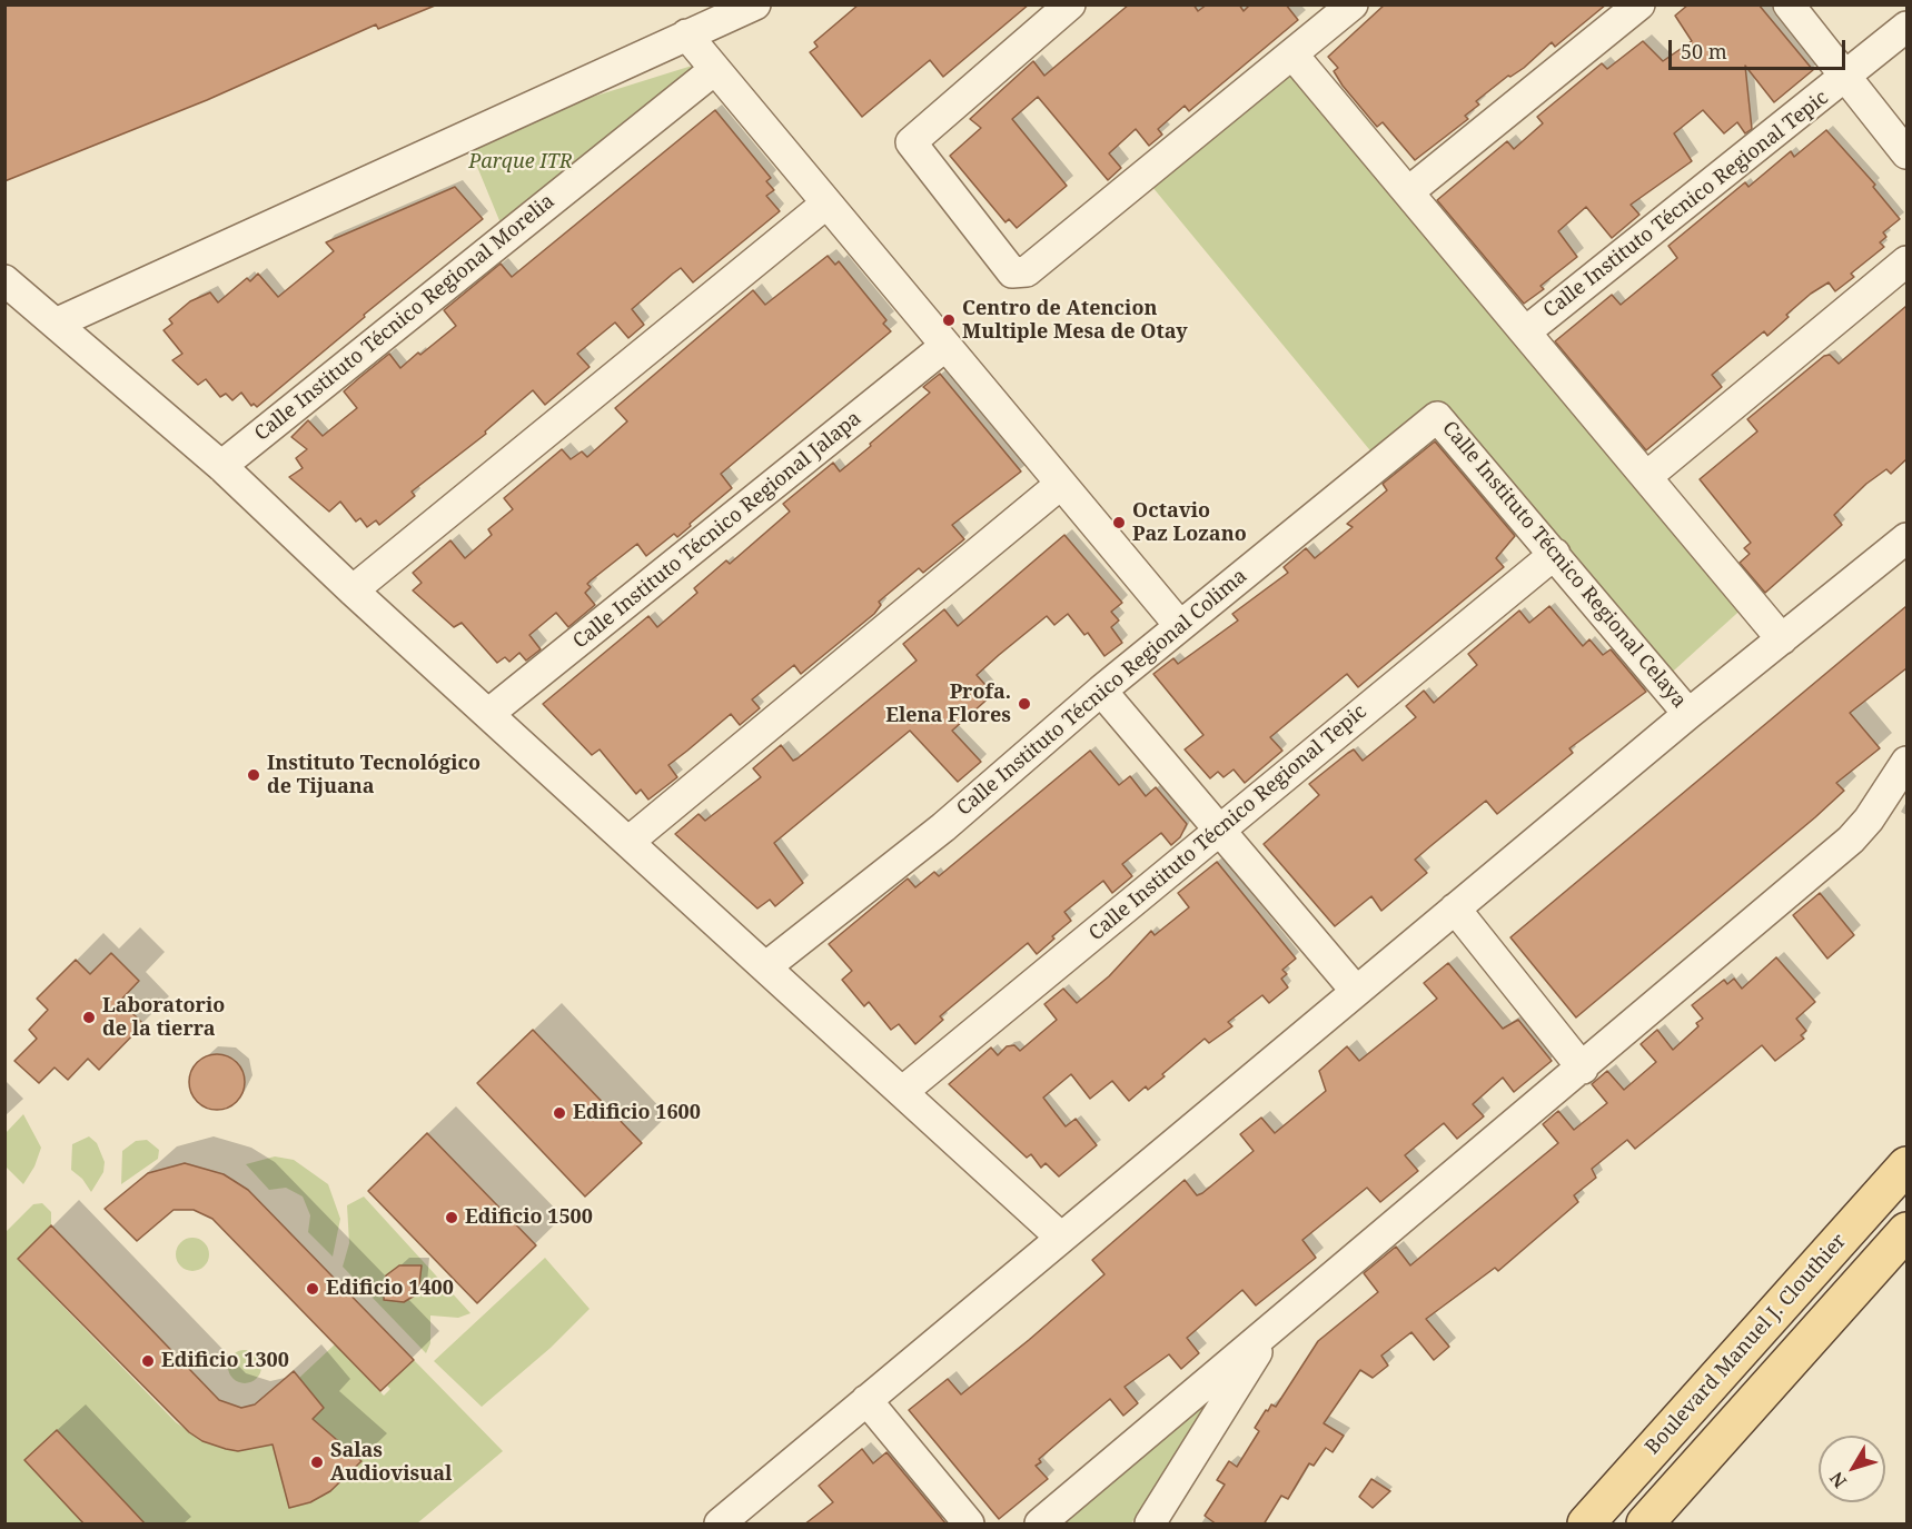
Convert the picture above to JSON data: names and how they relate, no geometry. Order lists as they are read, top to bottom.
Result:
{
  "streets": {
    "main road": ["Boulevard Manuel J. Clouthier"],
    "street": [
      "Calle Instituto Técnico Regional Tepic",
      "Calle Instituto Técnico Regional Morelia",
      "Calle Instituto Técnico Regional Jalapa",
      "Calle Instituto Técnico Regional Celaya",
      "Calle Instituto Técnico Regional Colima"
    ]
  },
  "crossings": [
    ["Calle Instituto Técnico Regional Tepic", "Calle Instituto Técnico Regional Celaya"],
    ["Calle Instituto Técnico Regional Celaya", "Calle Instituto Técnico Regional Colima"]
  ],
  "parks": ["Parque ITR"],
  "places": [
    "Centro de Atencion Multiple Mesa de Otay",
    "Octavio Paz Lozano",
    "Profa. Elena Flores",
    "Instituto Tecnológico de Tijuana",
    "Laboratorio de la tierra",
    "Edificio 1600",
    "Edificio 1500",
    "Edificio 1400",
    "Edificio 1300",
    "Salas Audiovisual"
  ],
  "scale_bar": "50 m",
  "north": "bottom left"
}
